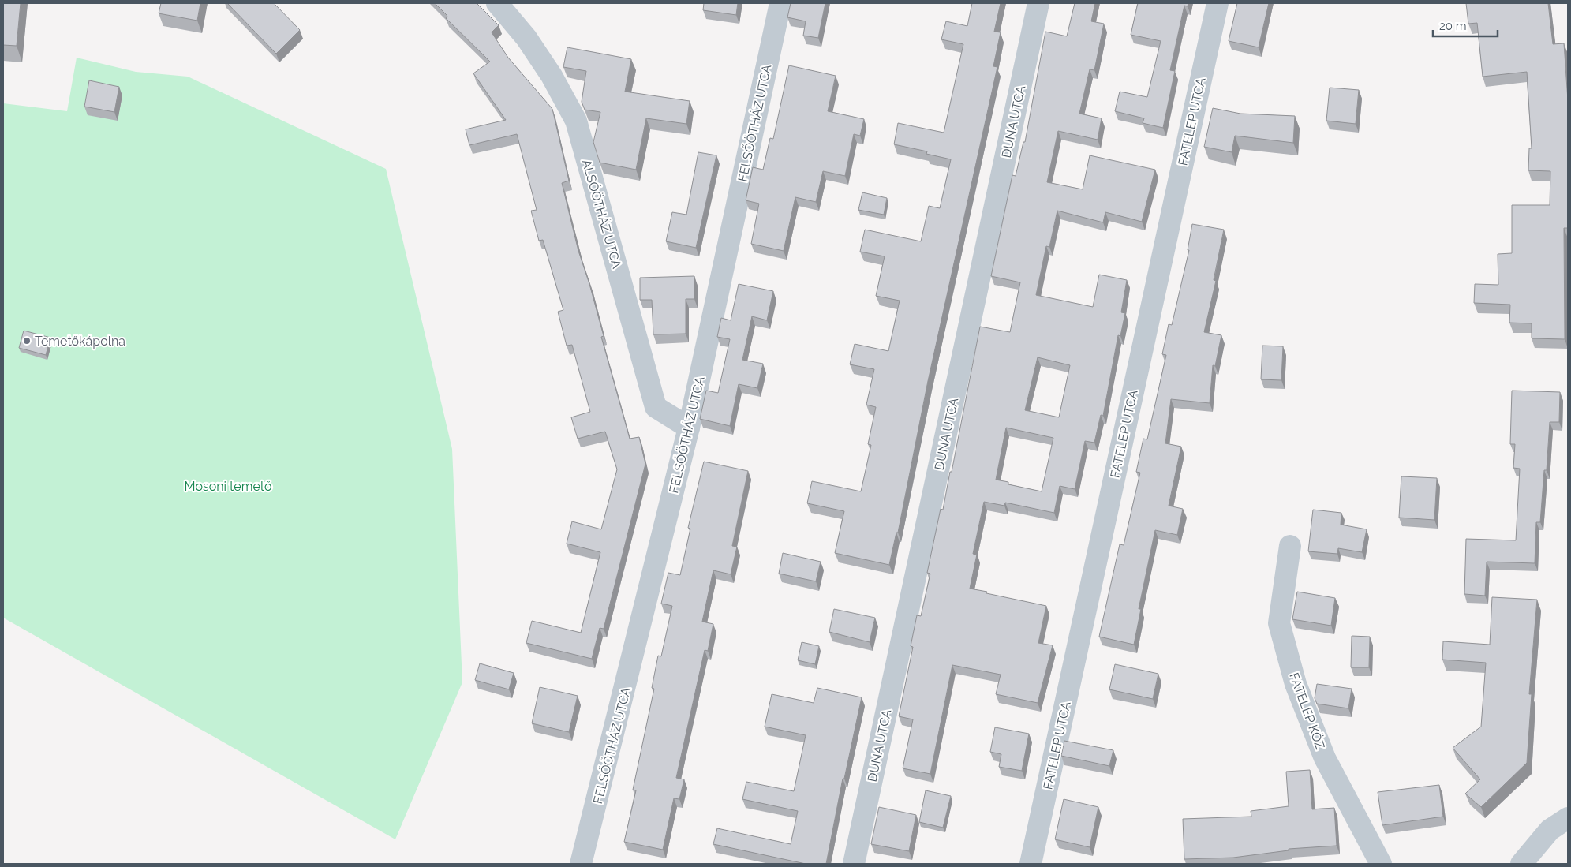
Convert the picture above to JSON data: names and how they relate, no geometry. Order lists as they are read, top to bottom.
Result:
{
  "streets": {
    "street": [
      "DUNA UTCA",
      "FATELEP UTCA",
      "FELSŐÖTHÁZ UTCA",
      "ALSÓÖTHÁZ UTCA",
      "FATELEP KÖZ"
    ]
  },
  "crossings": [
    ["FELSŐÖTHÁZ UTCA", "ALSÓÖTHÁZ UTCA"]
  ],
  "parks": ["Mosoni temető"],
  "places": ["Temetőkápolna"],
  "scale_bar": "20 m"
}
